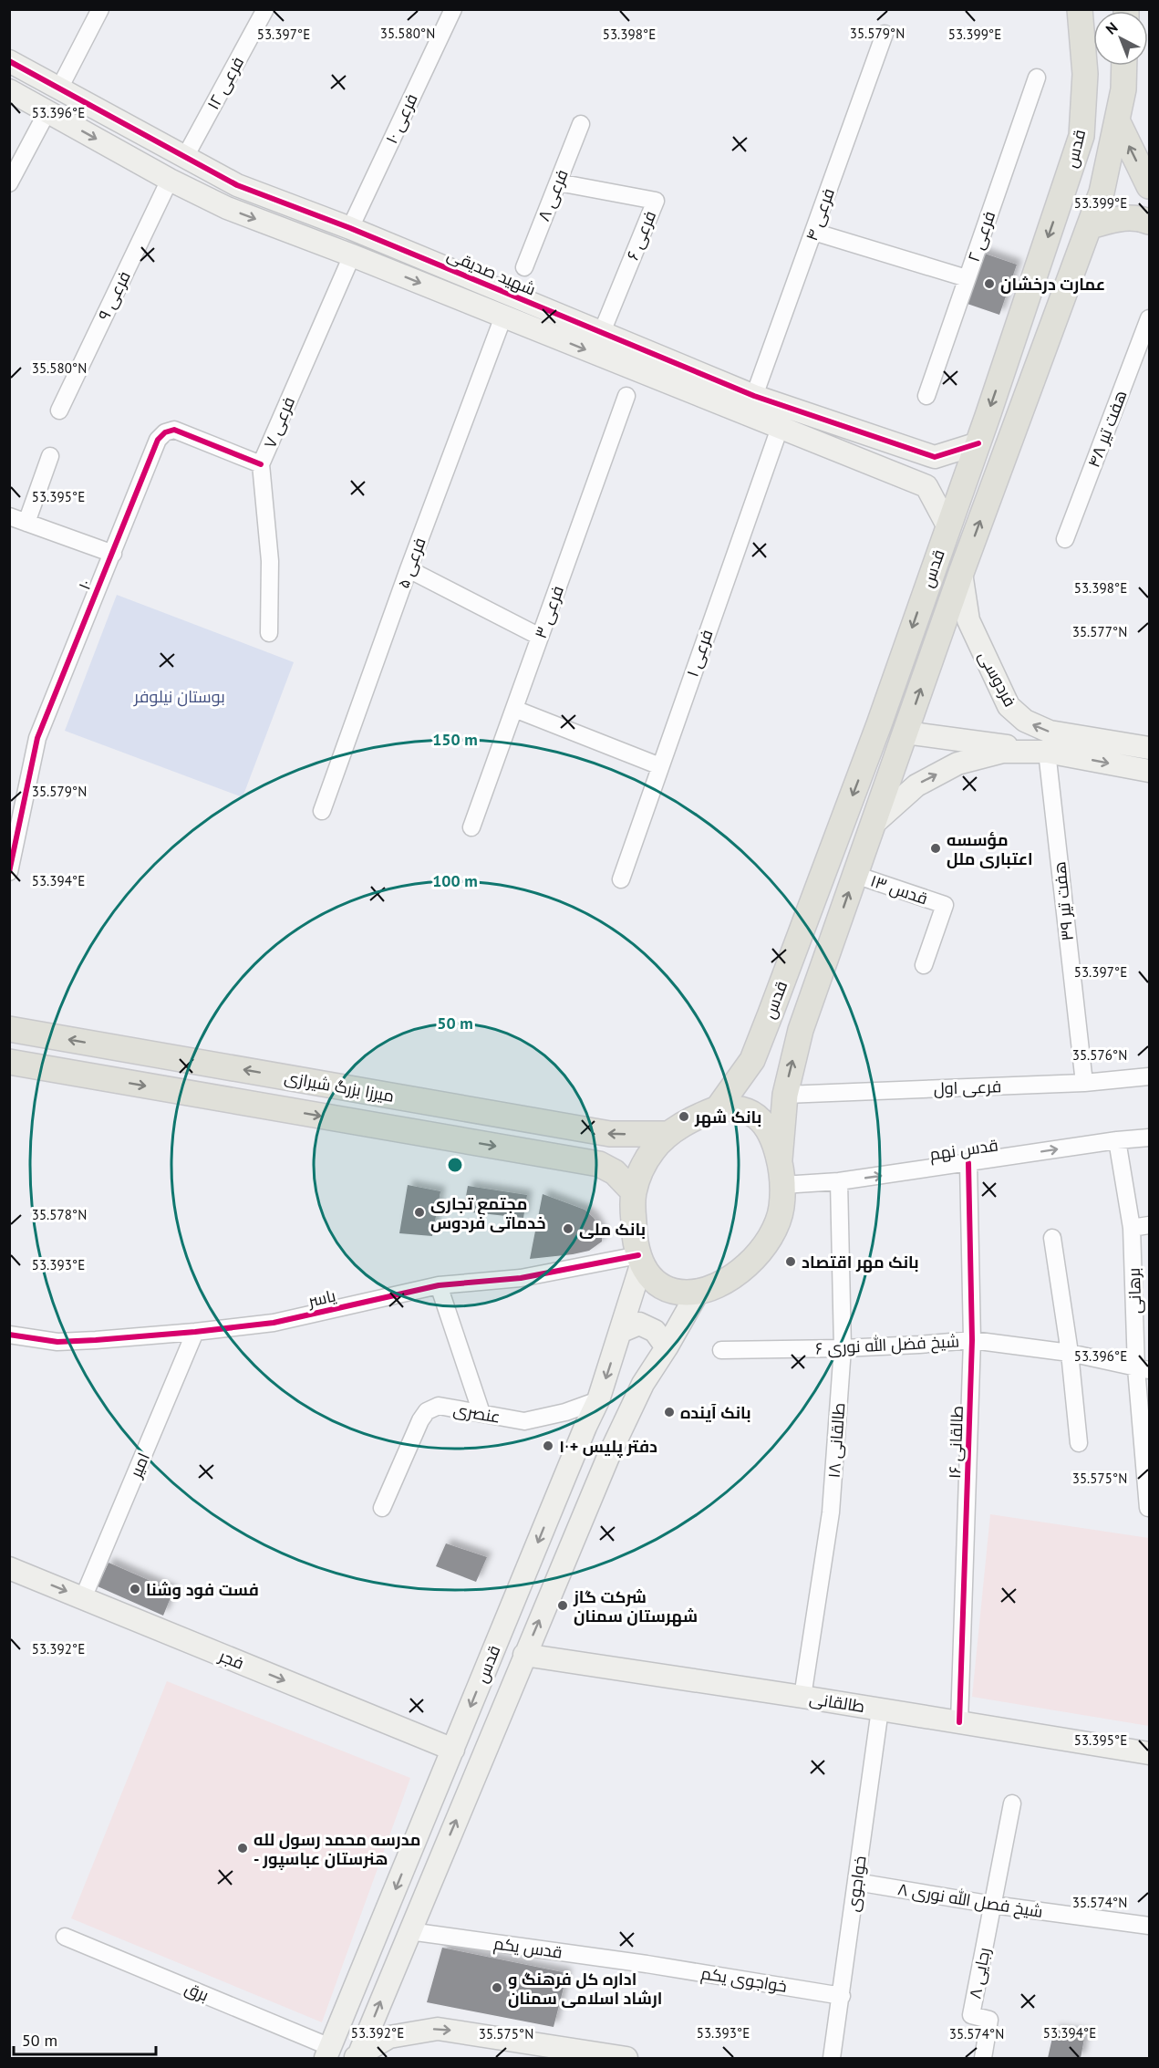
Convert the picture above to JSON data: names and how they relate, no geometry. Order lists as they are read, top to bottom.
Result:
{
  "streets": {
    "main road": [
      "قدس",
      "شهید صدیقی",
      "فردوسی",
      "میرزا بزرگ شیرازی",
      "فجر",
      "طالقانی"
    ],
    "street": [
      "فرعی ۱۲",
      "فرعی ۱۰",
      "فرعی ۸",
      "فرعی ۴",
      "فرعی ۶",
      "فرعی ۲",
      "فرعی ۹",
      "فرعی ۷",
      "هفت تیر ۴۸",
      "فرعی ۵",
      "۱۰",
      "فرعی ۳",
      "فرعی ۱",
      "قدس ۱۳",
      "هفت تیر ۳۹",
      "فرعی اول",
      "قدس نهم",
      "برهانی",
      "یاسر",
      "شیخ فضل الله نوری ۶",
      "عنصری",
      "طالقانی ۱۸",
      "طالقانی ۱۶",
      "امیر",
      "خواجوی",
      "شیخ فصل الله نوری ۸",
      "قدس یکم",
      "رجایی ۸",
      "خواجوی یکم",
      "برق"
    ]
  },
  "crossings": [
    ["فرعی ۱۲", "شهید صدیقی"],
    ["فرعی ۱۰", "شهید صدیقی"],
    ["قدس", "شهید صدیقی"],
    ["قدس", "فردوسی"],
    ["قدس", "قدس ۱۳"],
    ["قدس", "میرزا بزرگ شیرازی"],
    ["قدس", "فرعی اول"],
    ["قدس", "قدس نهم"],
    ["قدس", "یاسر"],
    ["قدس", "عنصری"],
    ["قدس", "فجر"],
    ["قدس", "طالقانی"],
    ["قدس", "قدس یکم"],
    ["قدس", "برق"],
    ["فرعی ۸", "فرعی ۶"],
    ["فرعی ۴", "شهید صدیقی"],
    ["فرعی ۶", "شهید صدیقی"],
    ["فرعی ۷", "۱۰"],
    ["هفت تیر ۳۹", "فرعی اول"],
    ["میرزا بزرگ شیرازی", "قدس نهم"],
    ["میرزا بزرگ شیرازی", "یاسر"],
    ["قدس نهم", "برهانی"],
    ["قدس نهم", "یاسر"],
    ["قدس نهم", "طالقانی ۱۸"],
    ["قدس نهم", "طالقانی ۱۶"],
    ["برهانی", "شیخ فضل الله نوری ۶"],
    ["یاسر", "امیر"],
    ["شیخ فضل الله نوری ۶", "طالقانی ۱۸"],
    ["شیخ فضل الله نوری ۶", "طالقانی ۱۶"],
    ["طالقانی ۱۸", "طالقانی"],
    ["طالقانی ۱۶", "طالقانی"],
    ["امیر", "فجر"],
    ["طالقانی", "خواجوی"],
    ["خواجوی", "شیخ فصل الله نوری ۸"],
    ["خواجوی", "خواجوی یکم"],
    ["شیخ فصل الله نوری ۸", "رجایی ۸"],
    ["قدس یکم", "خواجوی یکم"]
  ],
  "one_way": ["فردوسی", "قدس نهم", "فجر"],
  "parks": ["بوستان نیلوفر"],
  "places": [
    "عمارت درخشان",
    "مؤسسه اعتباری ملل",
    "بانک شهر",
    "مجتمع تجاری خدماتی فردوس",
    "بانک ملی",
    "بانک مهر اقتصاد",
    "بانک آینده",
    "دفتر پلیس +۱۰",
    "فست فود وشنا",
    "شرکت گاز شهرستان سمنان",
    "مدرسه محمد رسول لله - هنرستان عباسپور",
    "اداره کل فرهنگ و ارشاد اسلامی سمنان"
  ],
  "scale_bar": "50 m",
  "north": "top left",
  "coordinates": [
    "35.580°N",
    "35.579°N",
    "53.397°E",
    "53.399°E",
    "53.398°E",
    "53.396°E",
    "53.395°E",
    "35.577°N",
    "53.394°E",
    "35.576°N",
    "35.578°N",
    "53.393°E",
    "35.575°N",
    "53.392°E",
    "35.574°N"
  ],
  "rings": ["150 m", "100 m", "50 m"]
}
